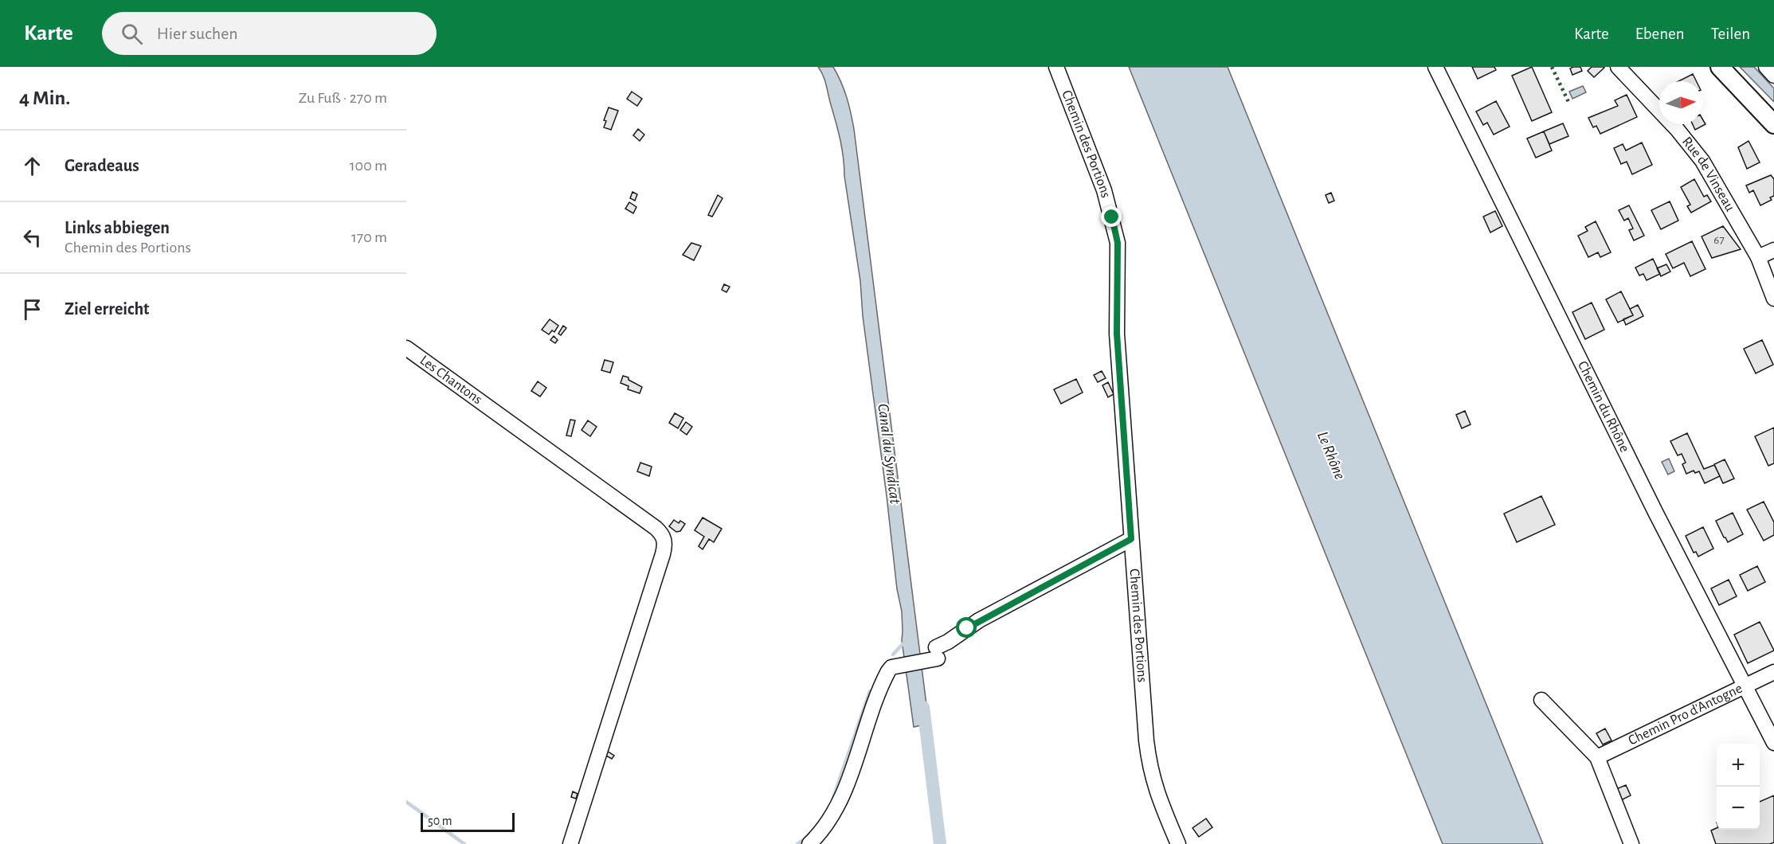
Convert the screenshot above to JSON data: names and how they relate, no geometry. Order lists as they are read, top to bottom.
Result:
{
  "streets": {
    "street": [
      "Chemin des Portions",
      "Rue de Vinseau",
      "Les Chantons",
      "Chemin du Rhône",
      "Chemin Pro d'Antogne"
    ]
  },
  "crossings": [
    ["Chemin du Rhône", "Chemin Pro d'Antogne"]
  ],
  "water": ["Canal du Syndicat", "Le Rhône"],
  "house_numbers": ["67"],
  "scale_bar": "50 m",
  "north": "right",
  "page": {
    "header": "Karte",
    "search": "Hier suchen",
    "nav": ["Karte", "Ebenen", "Teilen"],
    "heading": ["4 Min.", "Zu Fuß · 270 m"],
    "list": [
      ["Geradeaus", "100 m"],
      ["Links abbiegen", "Chemin des Portions", "170 m"],
      "Ziel erreicht"
    ],
    "map_buttons": ["+", "−"],
    "scale": "50 m"
  }
}
